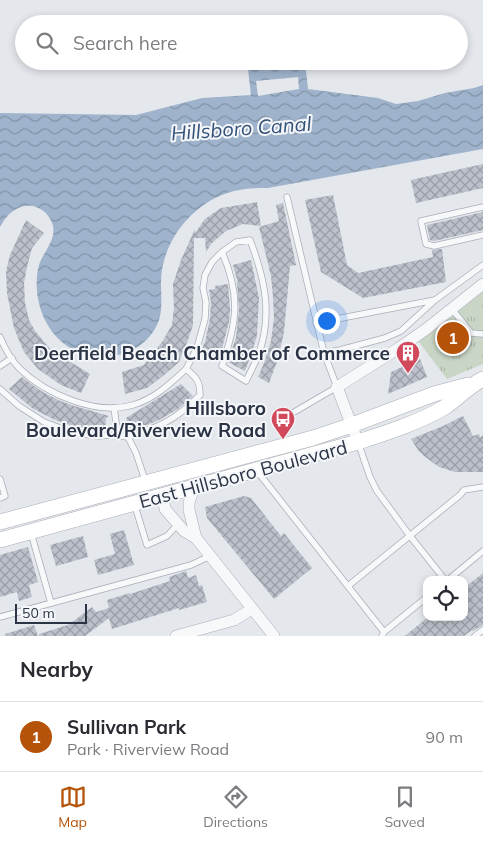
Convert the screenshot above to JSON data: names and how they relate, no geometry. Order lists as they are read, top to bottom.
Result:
{
  "streets": {
    "main road": ["East Hillsboro Boulevard"]
  },
  "water": ["Hillsboro Canal"],
  "places": {
    "building": ["Deerfield Beach Chamber of Commerce"],
    "bus stop": ["Hillsboro Boulevard/Riverview Road"]
  },
  "scale_bar": "50 m",
  "page": {
    "search": "Search here",
    "pins": "1",
    "scale": "50 m",
    "heading": "Nearby",
    "list": [
      {
        "mark": "1",
        "name": "Sullivan Park",
        "note": "Park · Riverview Road",
        "value": "90 m"
      }
    ],
    "nav": ["Map", "Directions", "Saved"]
  }
}
